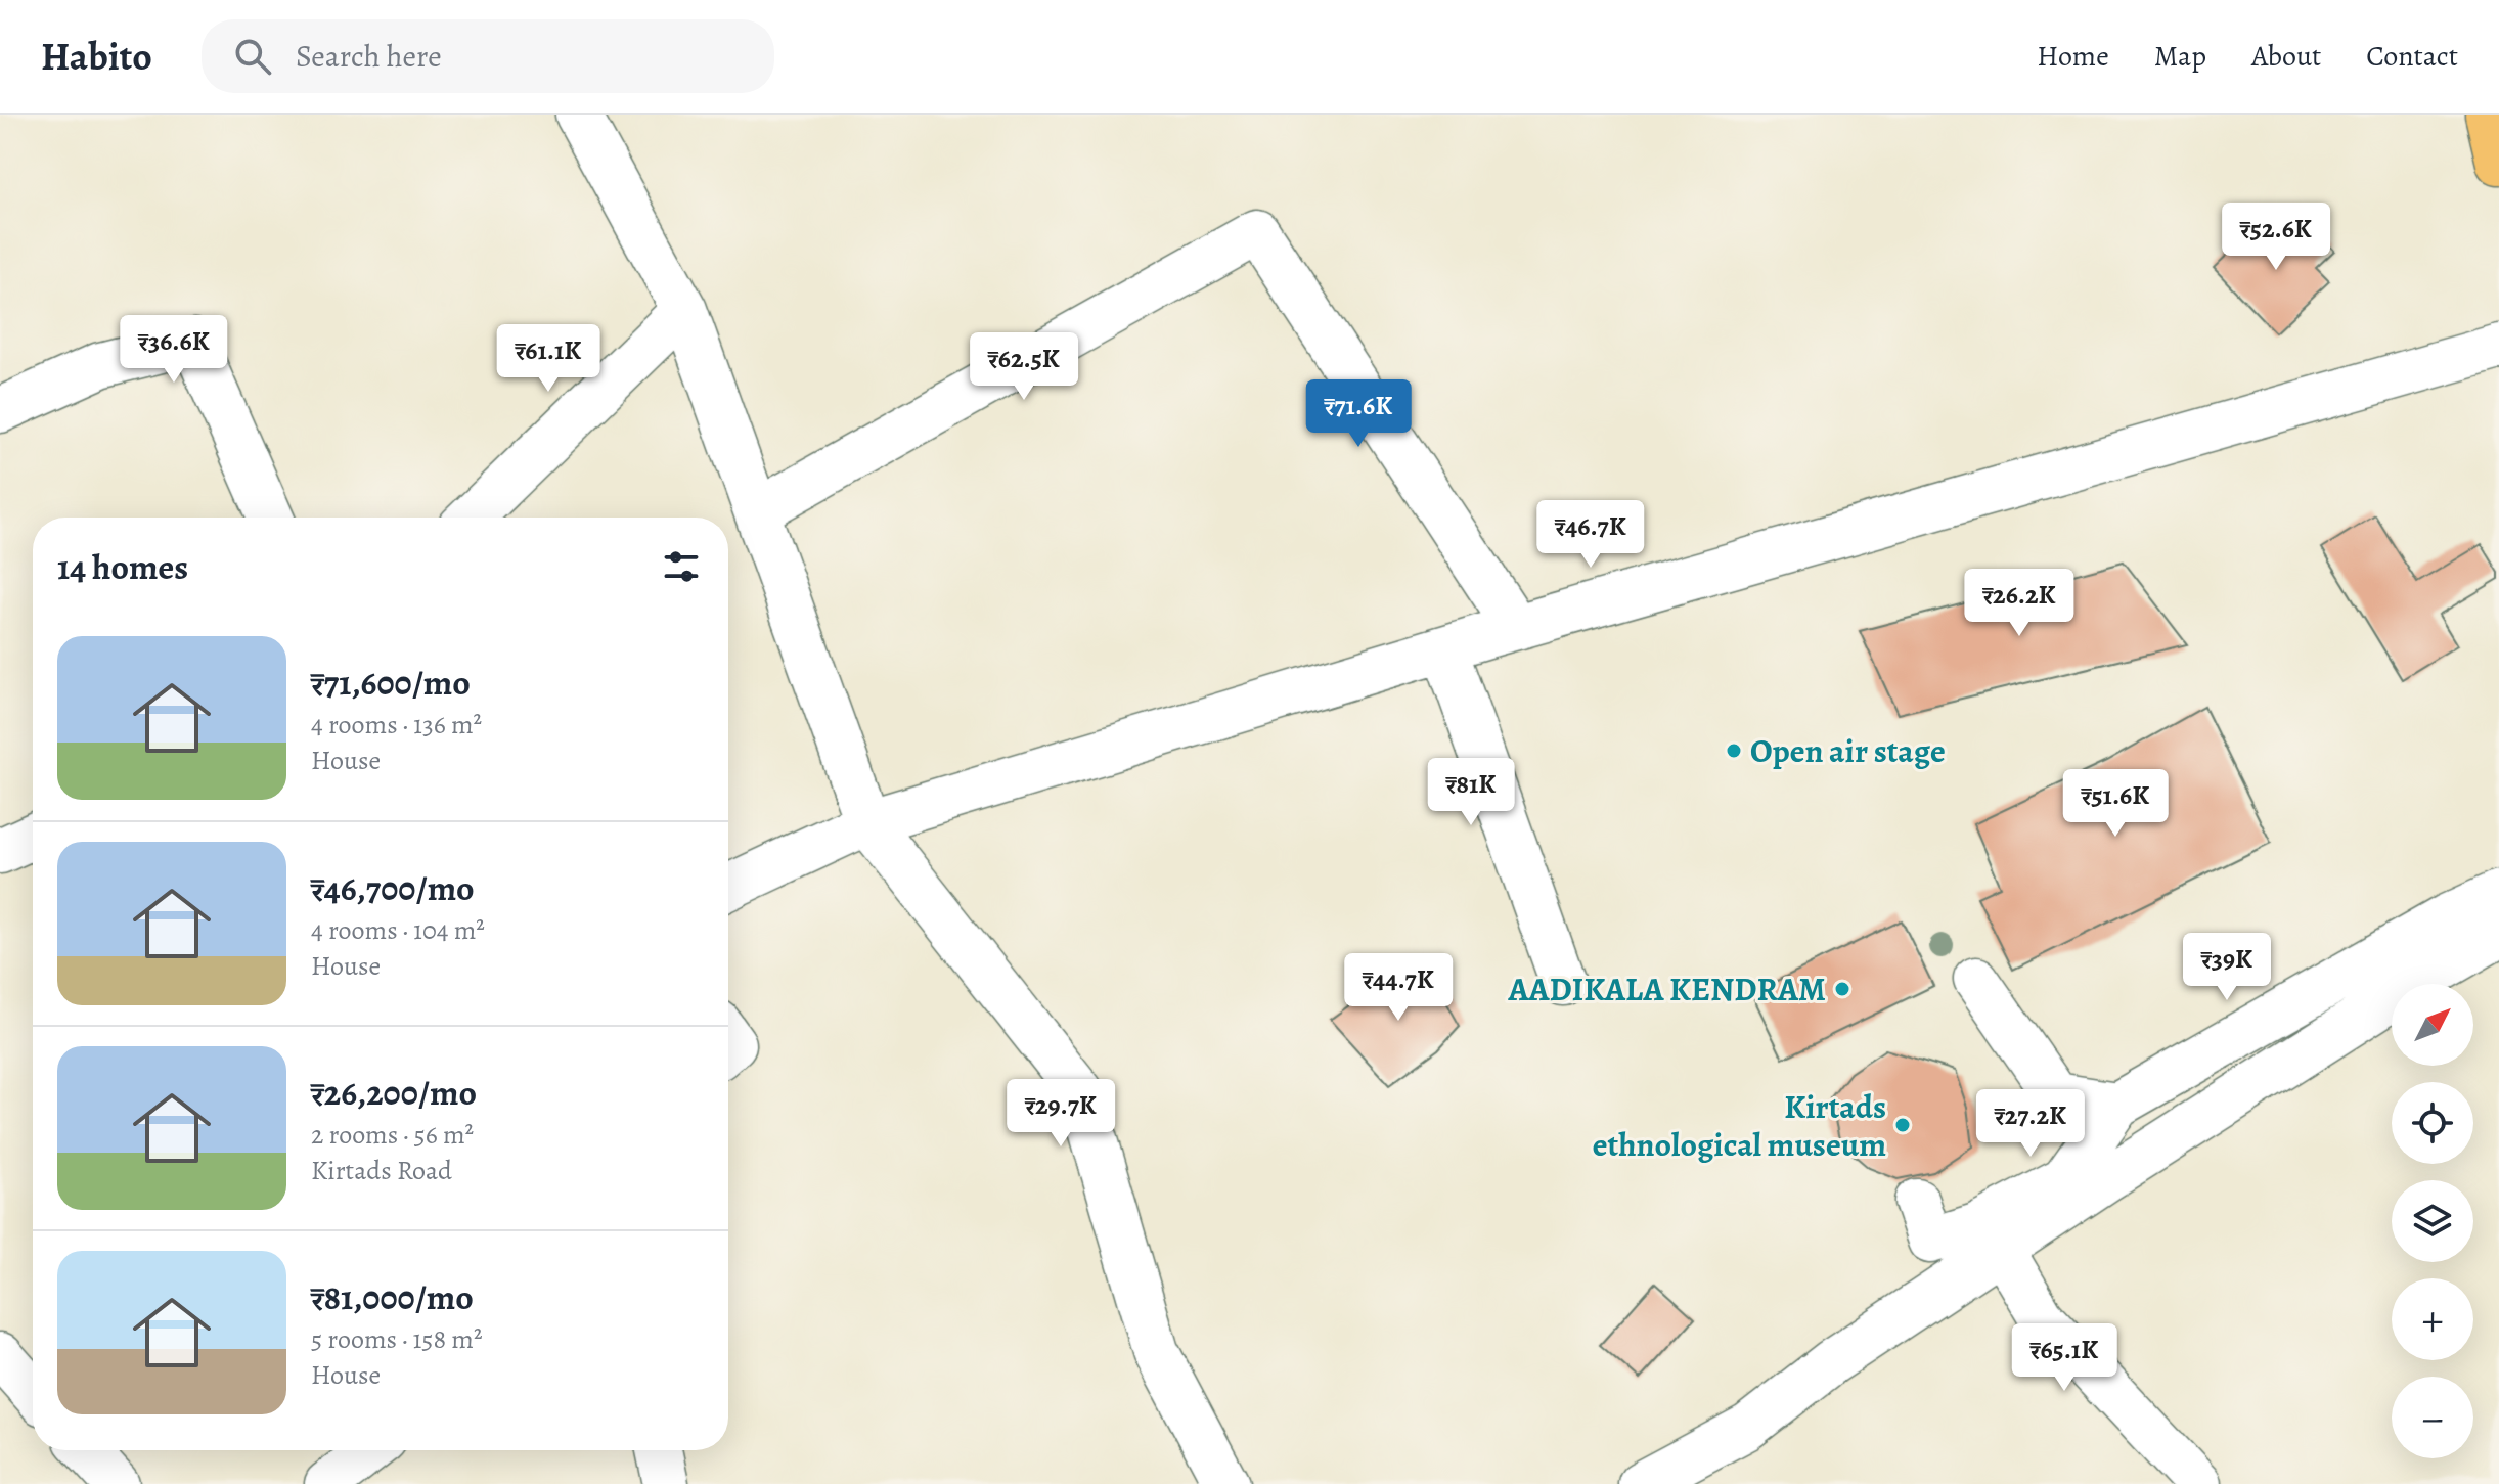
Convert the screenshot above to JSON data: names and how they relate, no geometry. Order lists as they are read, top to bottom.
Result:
{
  "places": ["Open air stage", "AADIKALA KENDRAM", "Kirtads ethnological museum"],
  "north": "top right",
  "page": {
    "header": "Habito",
    "search": "Search here",
    "nav": [
      "Home",
      "Map",
      "About",
      "Contact"
    ],
    "price": [
      "₹52.6K",
      "₹36.6K",
      "₹61.1K",
      "₹62.5K",
      "₹71.6K",
      "₹46.7K",
      "₹26.2K",
      "₹81K",
      "₹51.6K",
      "₹39K",
      "₹44.7K",
      "₹29.7K",
      "₹27.2K",
      "₹65.1K"
    ],
    "heading": "14 homes",
    "list": [
      {
        "name": "₹71,600/mo",
        "note": "4 rooms · 136 m² · House"
      },
      {
        "name": "₹46,700/mo",
        "note": "4 rooms · 104 m² · House"
      },
      {
        "name": "₹26,200/mo",
        "note": "2 rooms · 56 m² · Kirtads Road"
      },
      {
        "name": "₹81,000/mo",
        "note": "5 rooms · 158 m² · House"
      }
    ],
    "map_buttons": ["+", "−"]
  }
}
